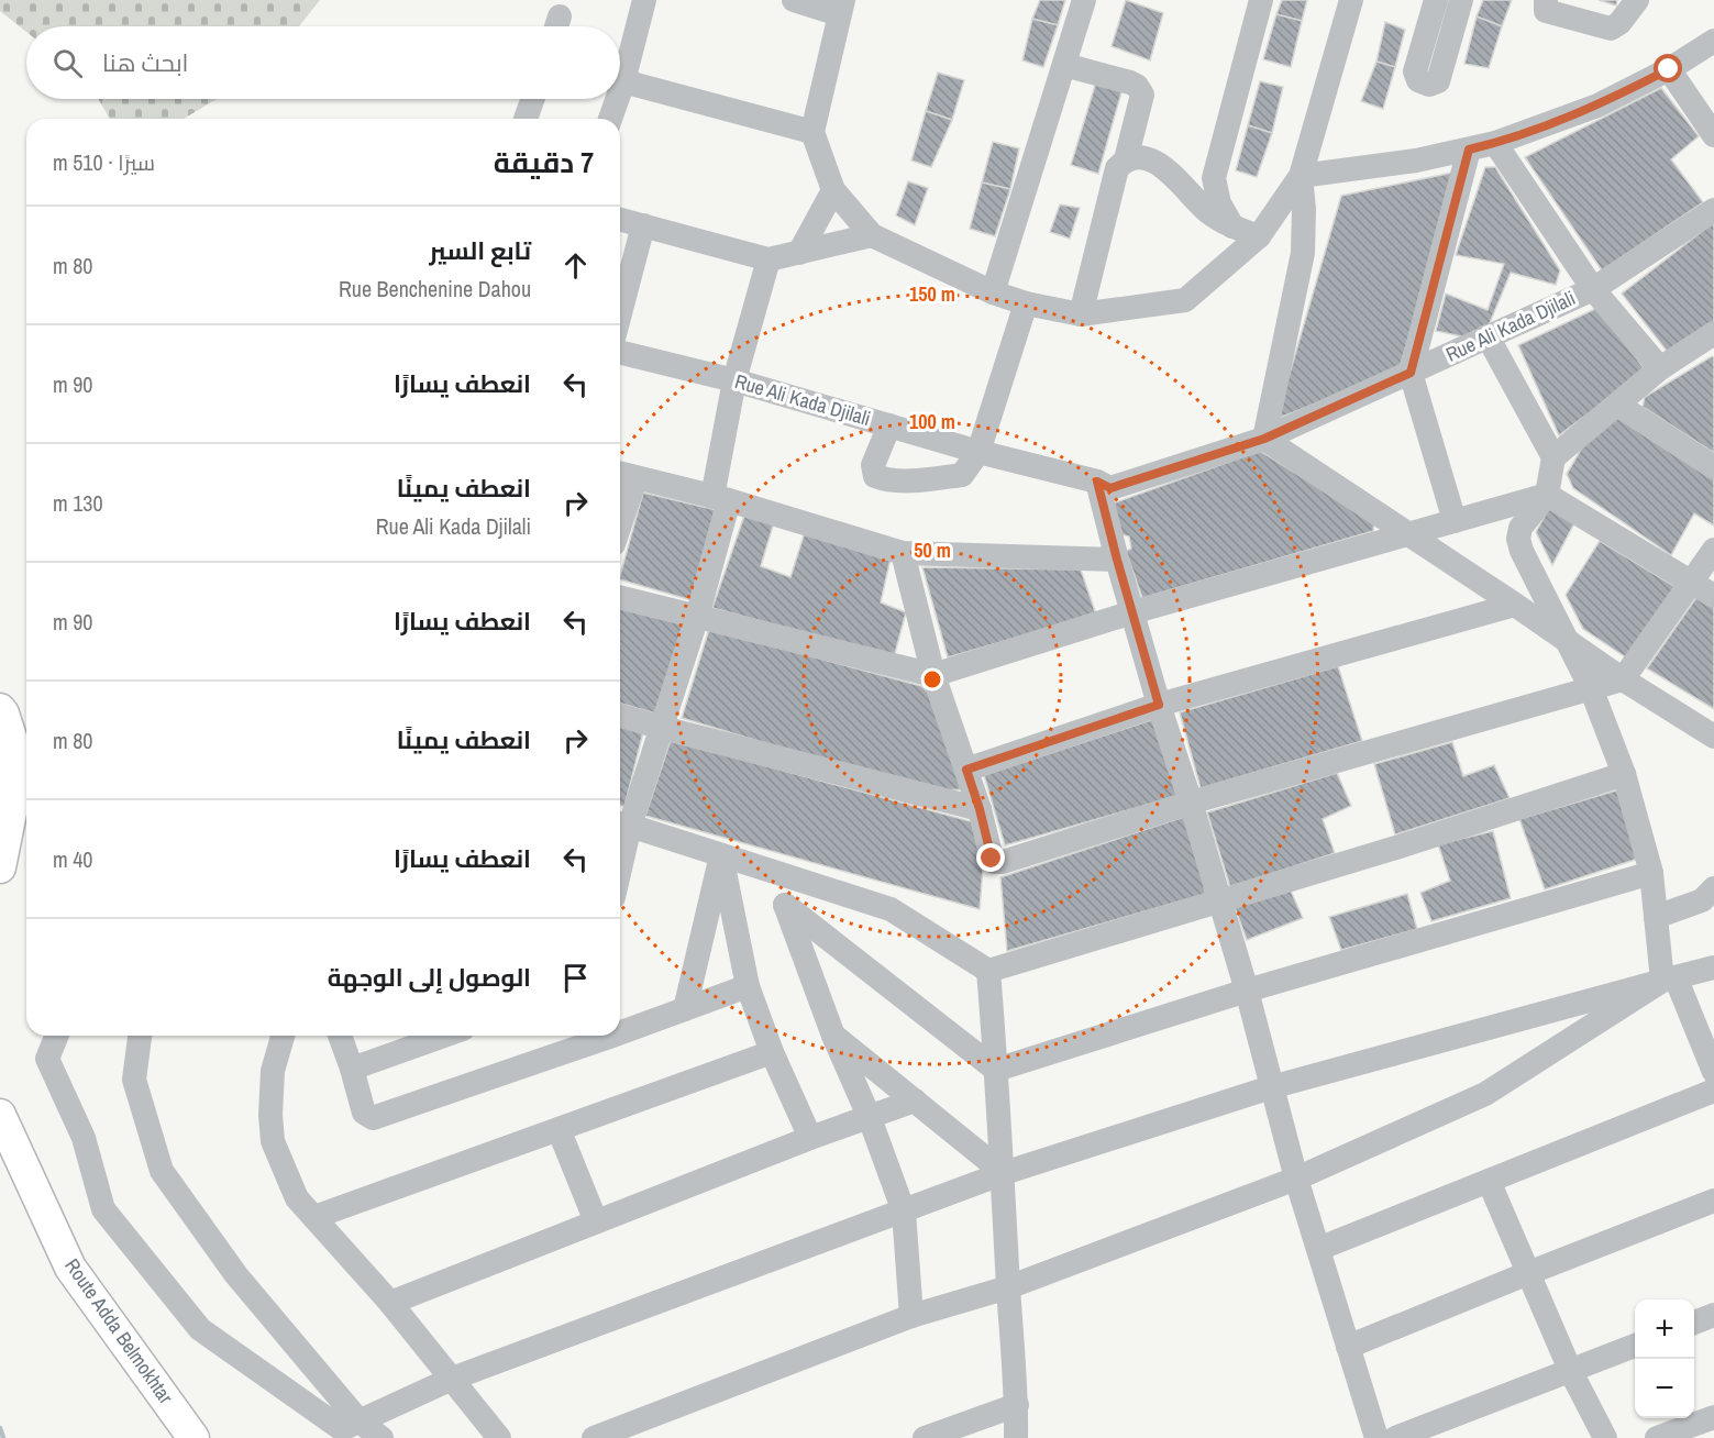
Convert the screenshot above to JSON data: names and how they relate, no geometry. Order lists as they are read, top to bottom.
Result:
{
  "streets": {
    "main road": ["Route Adda Belmokhtar"],
    "street": ["Rue Ali Kada Djilali"]
  },
  "page": {
    "search": "ابحث هنا",
    "heading": ["7 دقيقة", "سيرًا · 510 m"],
    "list": [
      ["تابع السير", "Rue Benchenine Dahou", "80 m"],
      ["انعطف يسارًا", "90 m"],
      ["انعطف يمينًا", "Rue Ali Kada Djilali", "130 m"],
      ["انعطف يسارًا", "90 m"],
      ["انعطف يمينًا", "80 m"],
      ["انعطف يسارًا", "40 m"],
      "الوصول إلى الوجهة"
    ],
    "map_buttons": ["+", "−"]
  },
  "rings": ["150 m", "100 m", "50 m"]
}
